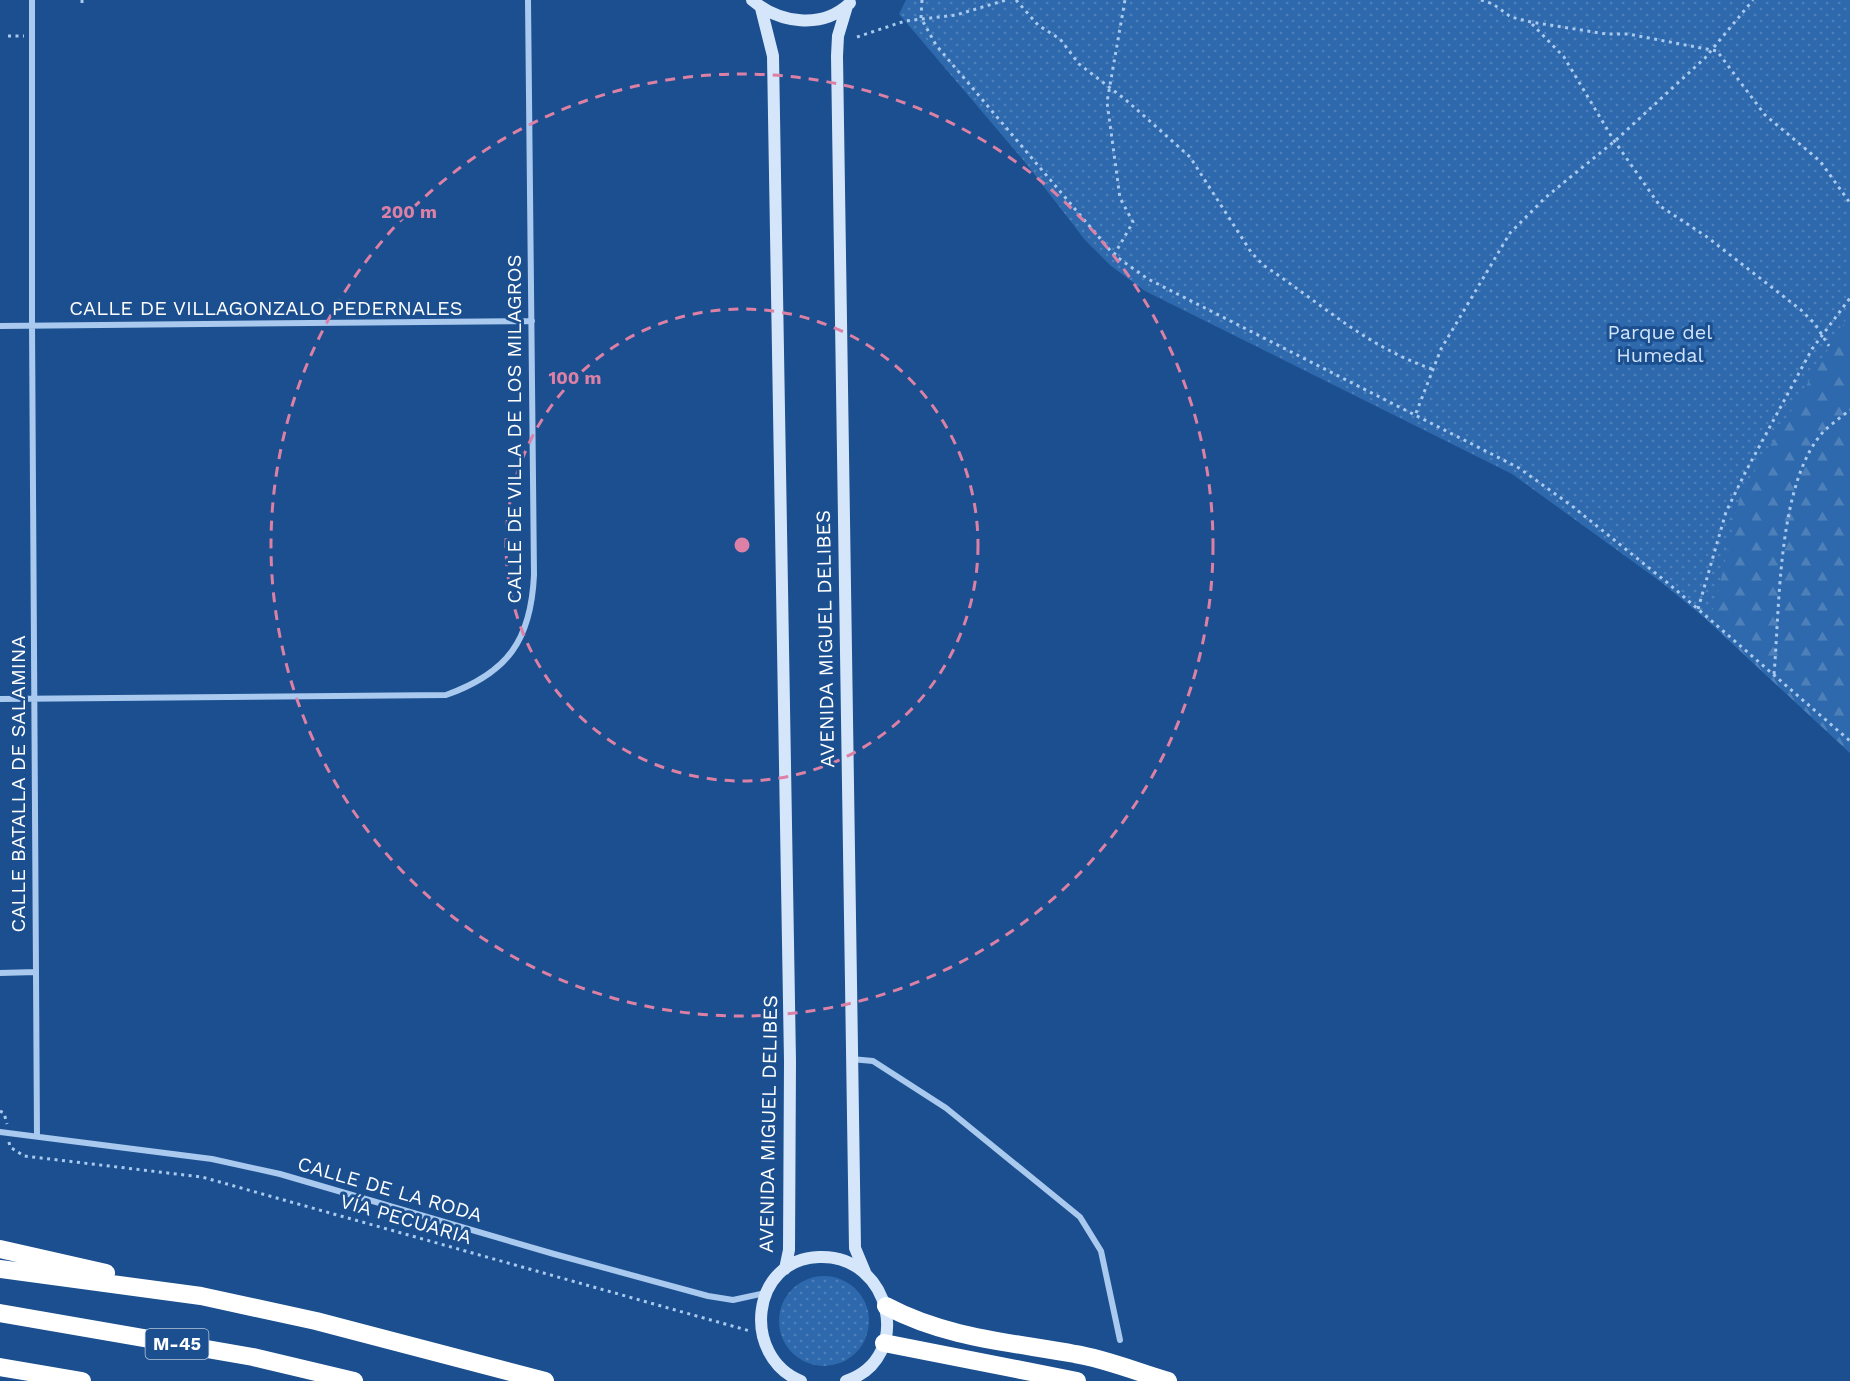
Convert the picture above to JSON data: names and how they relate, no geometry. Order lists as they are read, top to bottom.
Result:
{
  "streets": {
    "highway": ["M-45"],
    "main road": ["AVENIDA MIGUEL DELIBES"],
    "street": [
      "CALLE DE VILLAGONZALO PEDERNALES",
      "CALLE DE VILLA DE LOS MILAGROS",
      "CALLE BATALLA DE SALAMINA",
      "CALLE DE LA RODA"
    ],
    "path": ["VÍA PECUARIA"]
  },
  "crossings": [
    ["CALLE DE VILLAGONZALO PEDERNALES", "CALLE DE VILLA DE LOS MILAGROS"],
    ["CALLE DE VILLAGONZALO PEDERNALES", "CALLE BATALLA DE SALAMINA"],
    ["CALLE DE VILLA DE LOS MILAGROS", "CALLE BATALLA DE SALAMINA"],
    ["CALLE BATALLA DE SALAMINA", "CALLE DE LA RODA"],
    ["CALLE DE LA RODA", "VÍA PECUARIA"]
  ],
  "parks": ["Parque del Humedal"],
  "rings": ["200 m", "100 m"]
}
